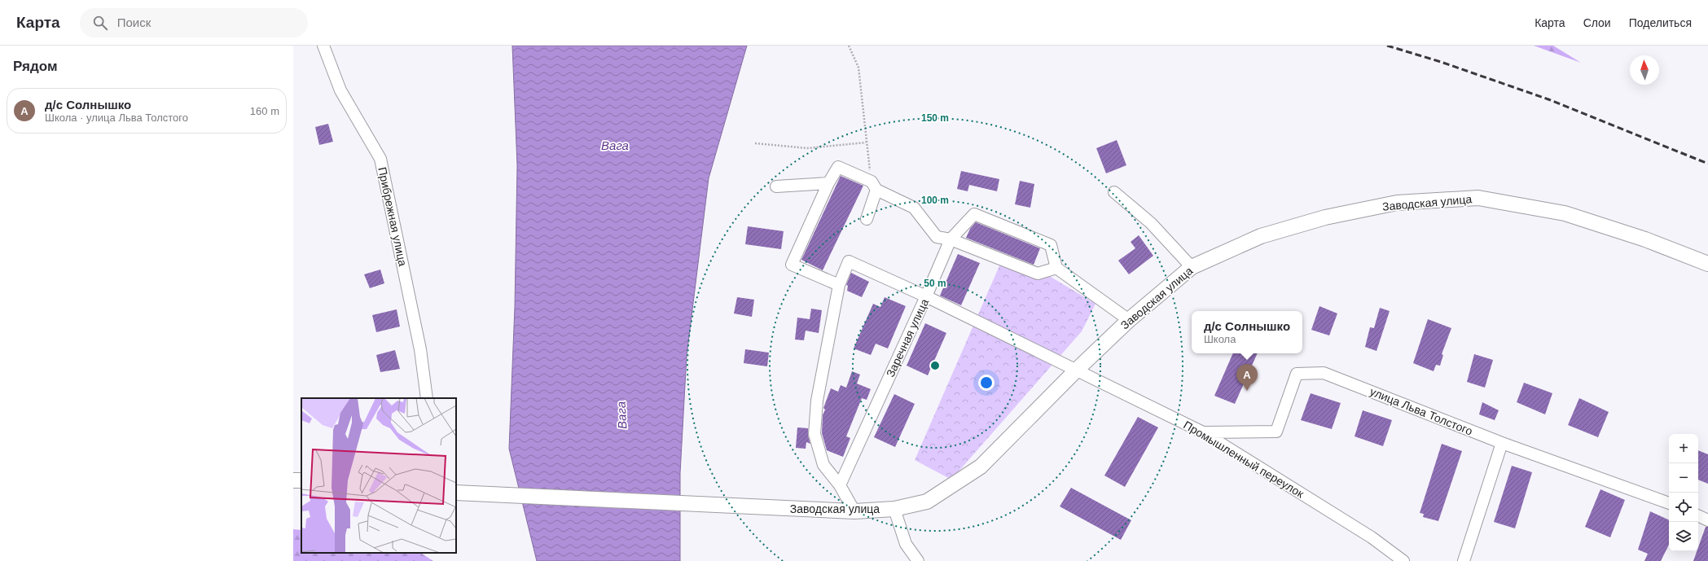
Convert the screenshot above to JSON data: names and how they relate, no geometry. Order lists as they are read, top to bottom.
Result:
{
  "streets": {
    "main road": ["Заводская улица"],
    "street": [
      "Прибрежная улица",
      "Заречная улица",
      "улица Льва Толстого",
      "Промышленный переулок"
    ]
  },
  "crossings": [
    ["Заводская улица", "Промышленный переулок"],
    ["Заречная улица", "Промышленный переулок"],
    ["улица Льва Толстого", "Промышленный переулок"]
  ],
  "water": ["Вага"],
  "north": "top",
  "page": {
    "header": "Карта",
    "search": "Поиск",
    "nav": ["Карта", "Слои", "Поделиться"],
    "heading": "Рядом",
    "list": [
      {
        "mark": "A",
        "name": "д/с Солнышко",
        "note": "Школа · улица Льва Толстого",
        "value": "160 m"
      }
    ],
    "popup": ["д/с Солнышко", "Школа"],
    "pins": "A",
    "map_buttons": ["+", "−"]
  },
  "rings": ["150 m", "100 m", "50 m"]
}
